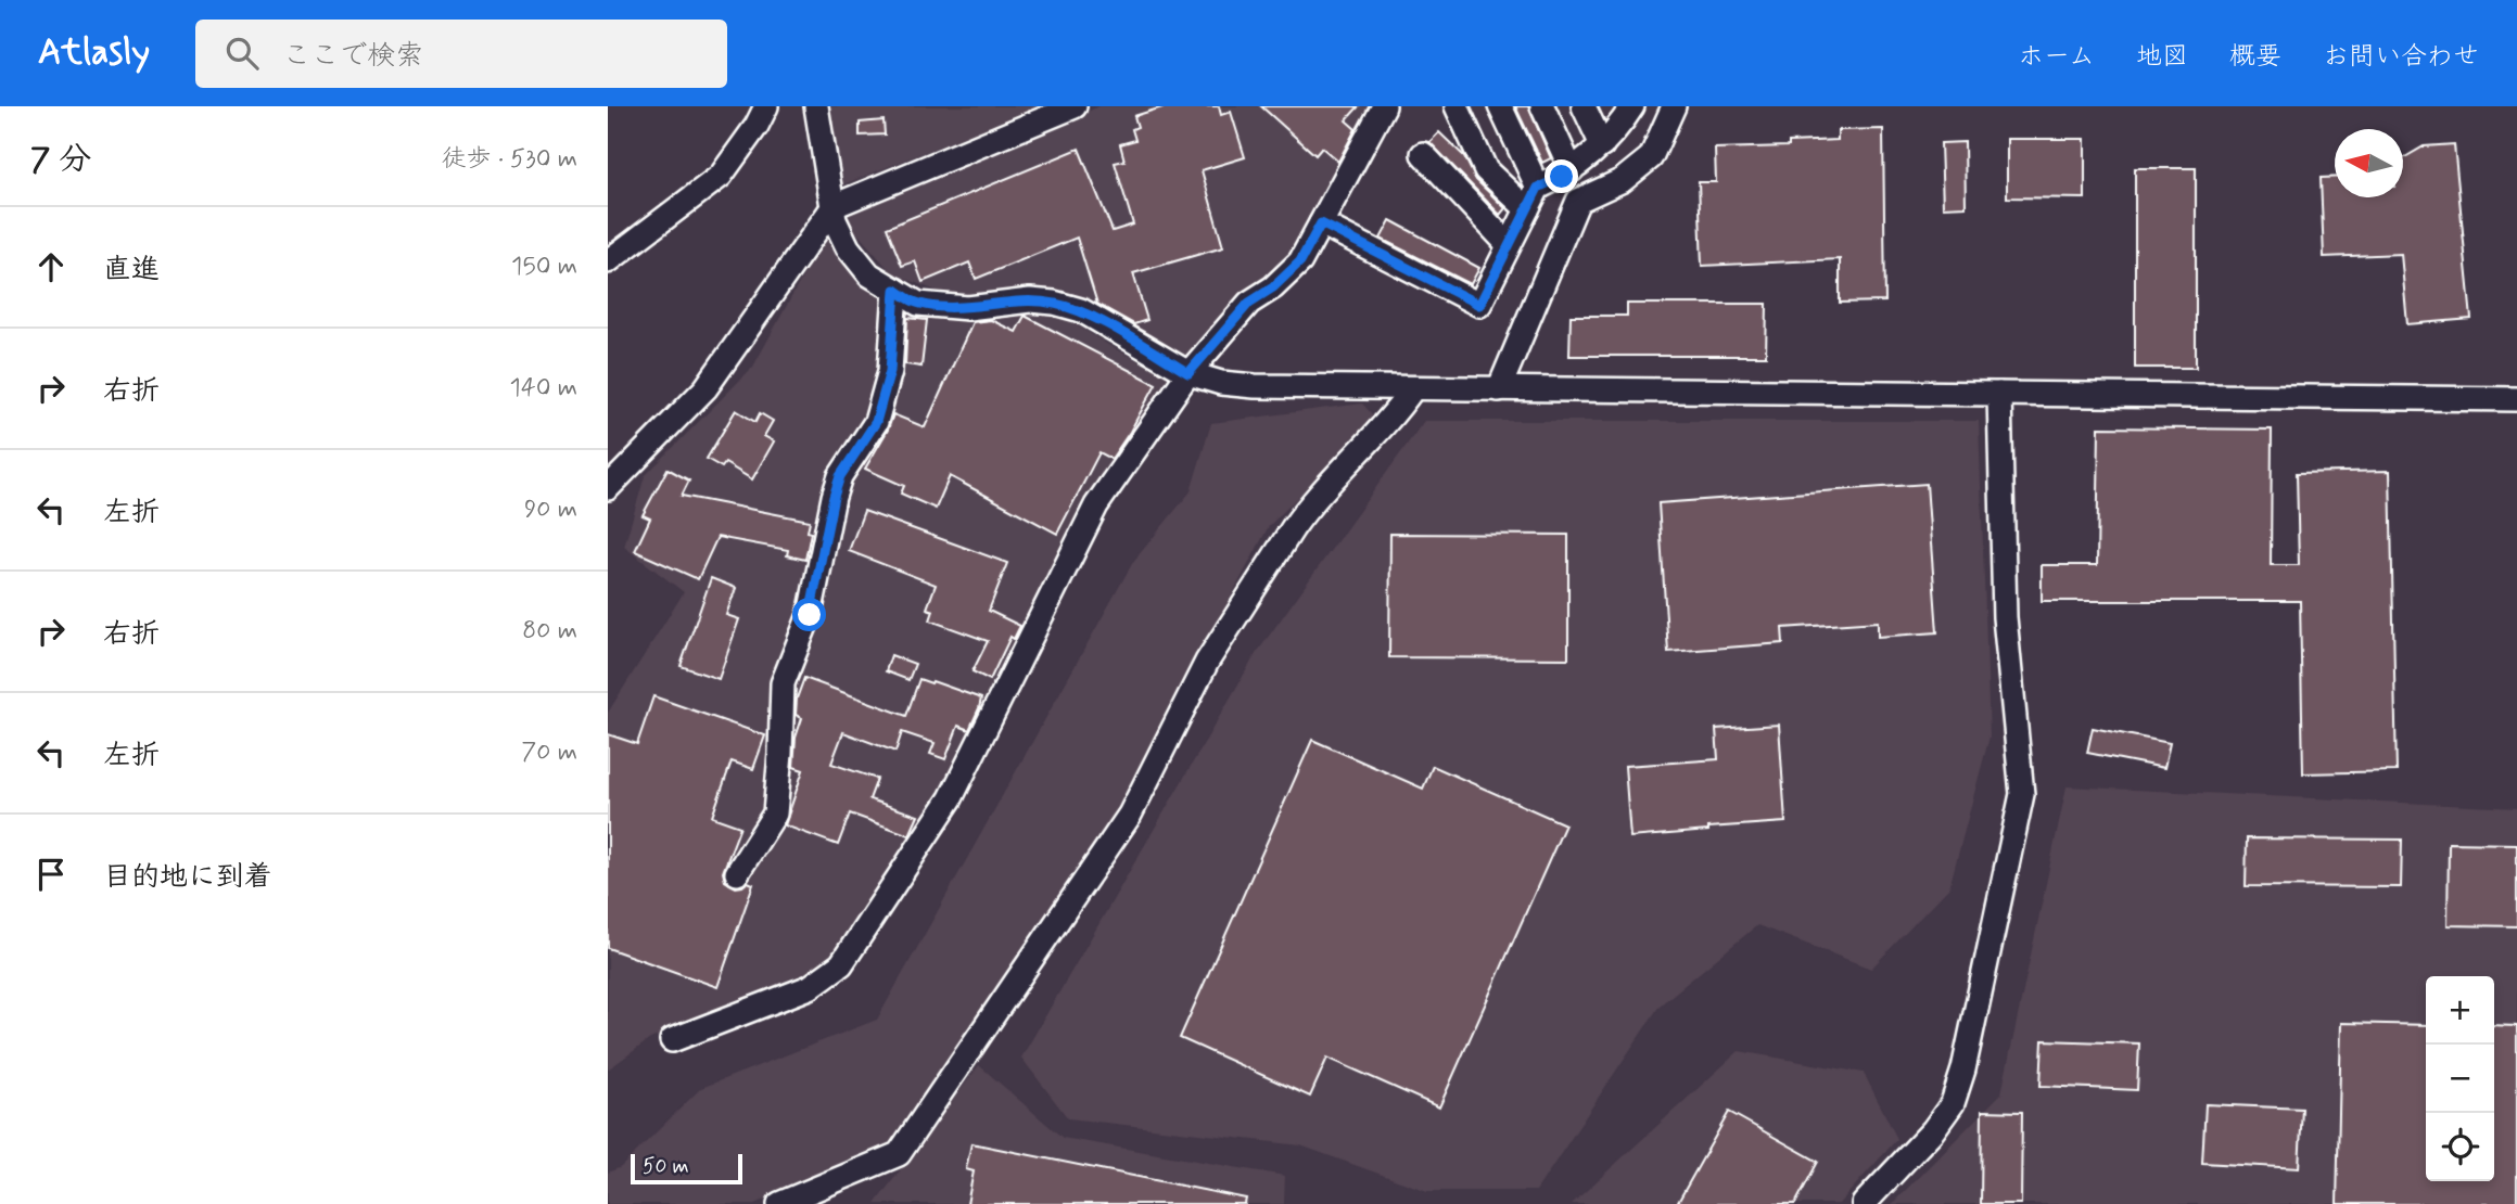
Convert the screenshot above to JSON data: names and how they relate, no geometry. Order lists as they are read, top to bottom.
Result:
{
  "scale_bar": "50 m",
  "north": "left",
  "page": {
    "header": "Atlasly",
    "search": "ここで検索",
    "nav": [
      "ホーム",
      "地図",
      "概要",
      "お問い合わせ"
    ],
    "heading": ["7 分", "徒歩 · 530 m"],
    "list": [
      ["直進", "150 m"],
      ["右折", "140 m"],
      ["左折", "90 m"],
      ["右折", "80 m"],
      ["左折", "70 m"],
      "目的地に到着"
    ],
    "map_buttons": ["+", "−"],
    "scale": "50 m"
  }
}
